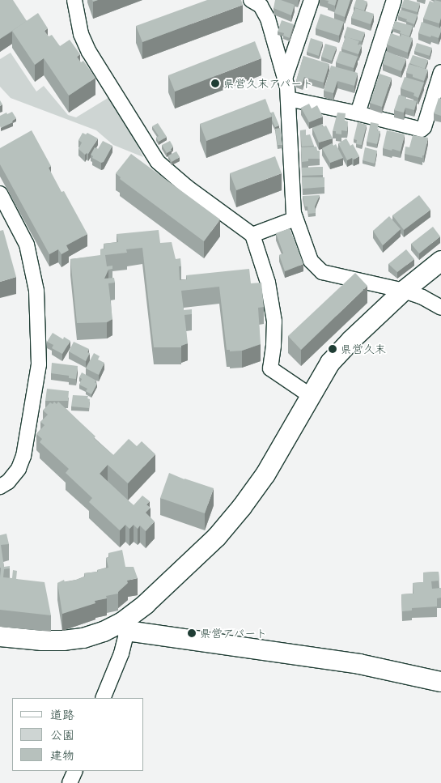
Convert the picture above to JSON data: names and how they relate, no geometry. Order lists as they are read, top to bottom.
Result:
{
  "places": ["県営久末アパート", "県営久末", "県営アパート"],
  "legend": ["道路", "公園", "建物"]
}
